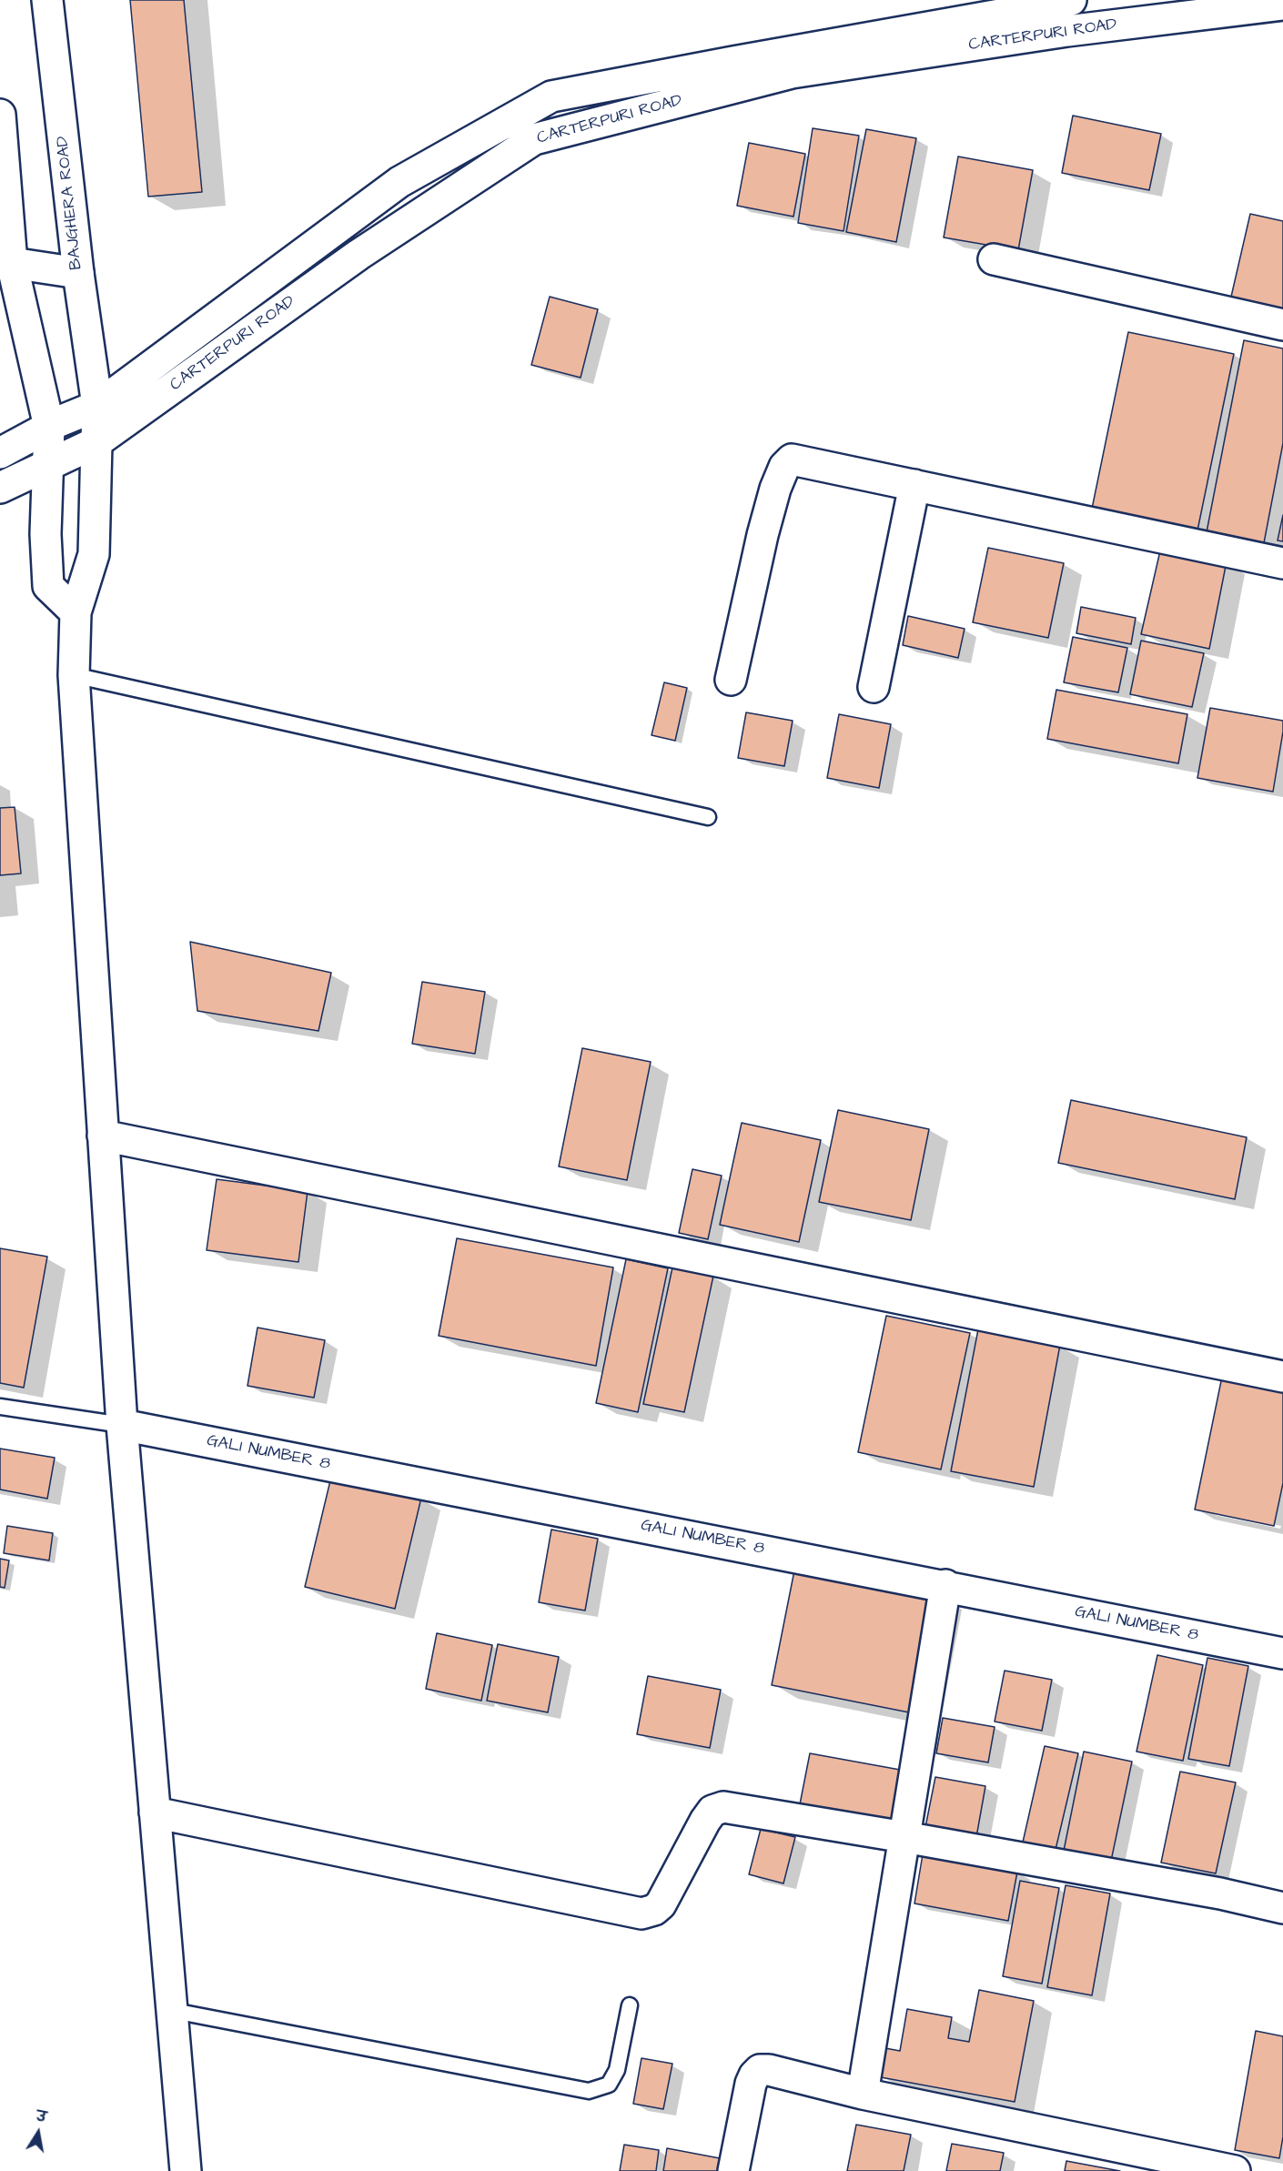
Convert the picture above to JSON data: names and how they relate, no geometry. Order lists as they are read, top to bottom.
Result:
{
  "streets": {
    "street": ["CARTERPURI ROAD", "BAJGHERA ROAD", "GALI NUMBER 8"]
  },
  "crossings": [
    ["CARTERPURI ROAD", "BAJGHERA ROAD"],
    ["BAJGHERA ROAD", "GALI NUMBER 8"]
  ],
  "north": "top"
}
